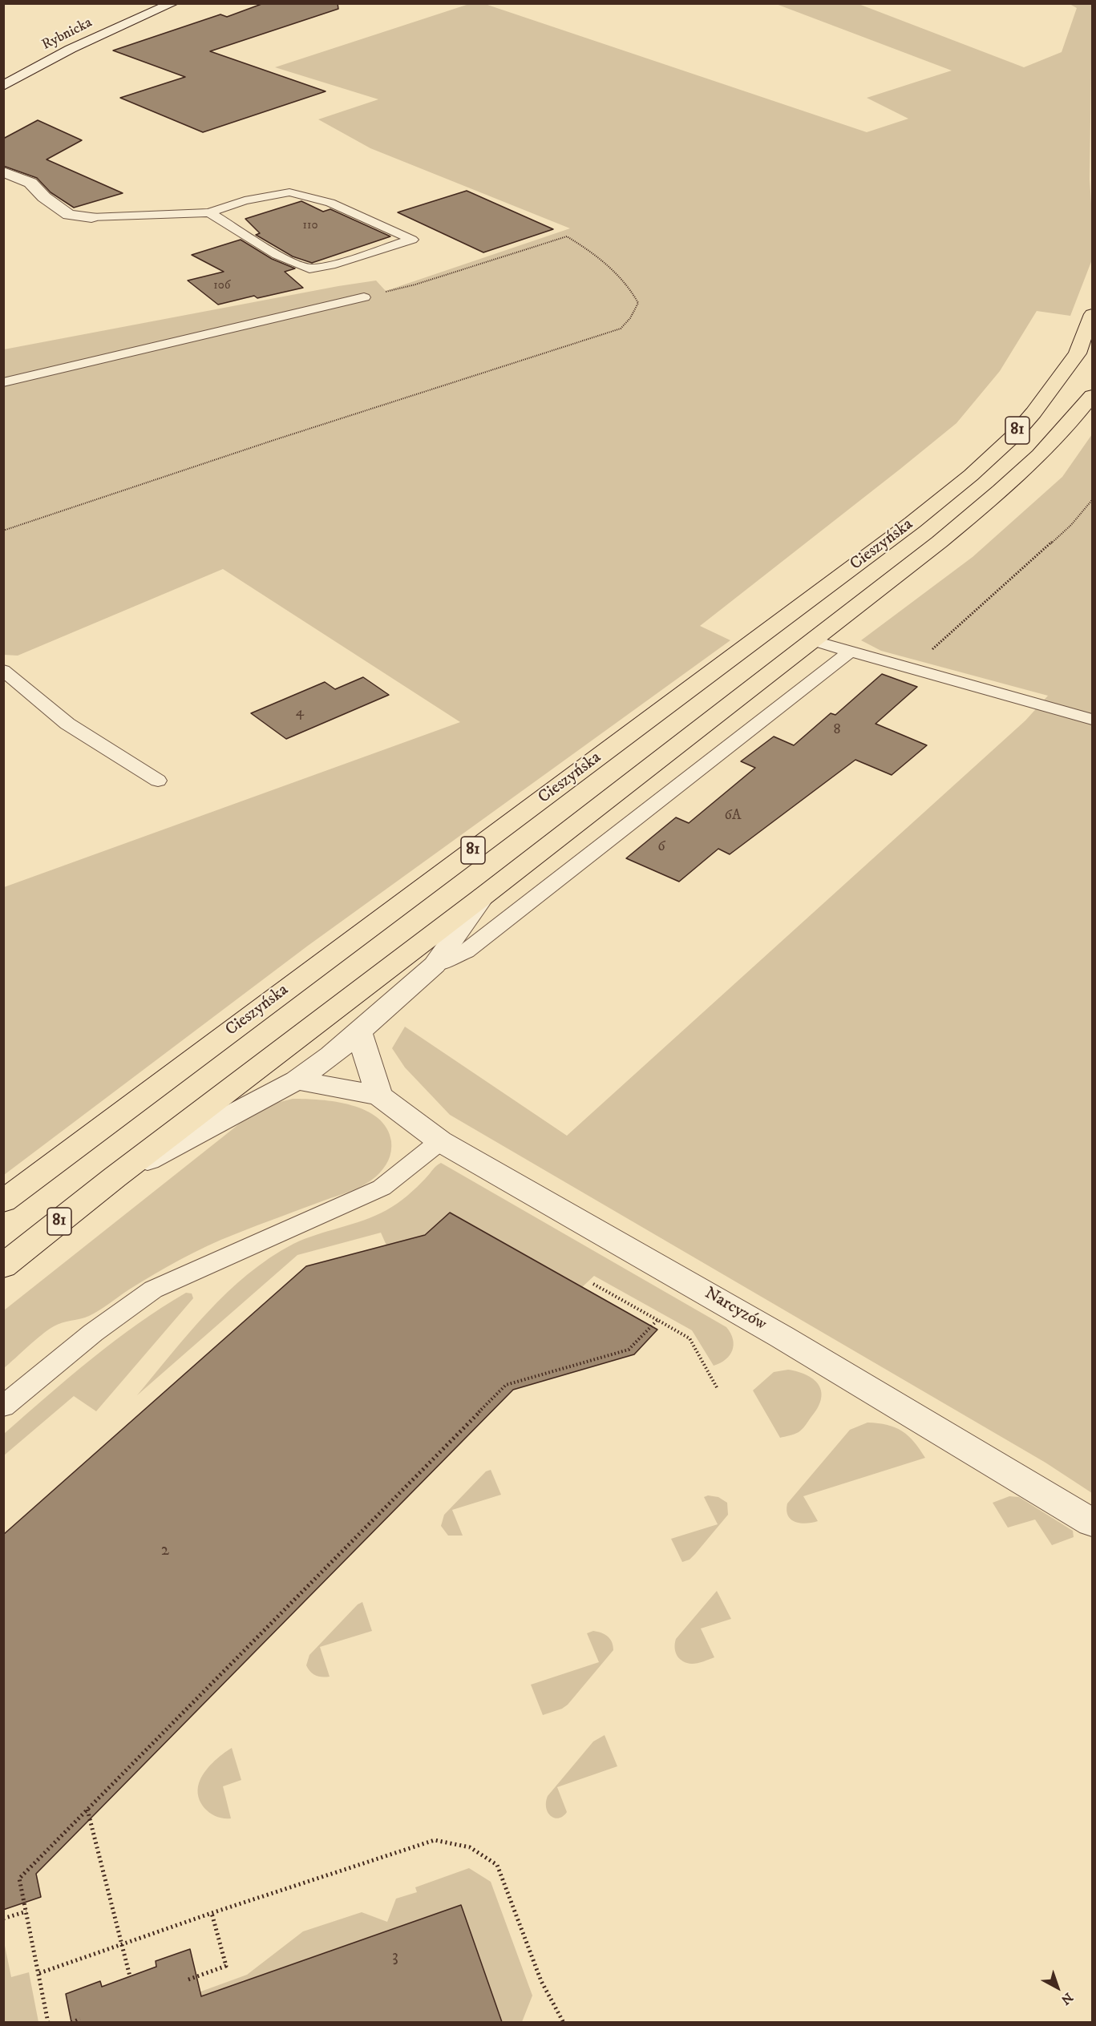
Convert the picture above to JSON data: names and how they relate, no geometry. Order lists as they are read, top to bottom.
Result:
{
  "streets": {
    "main road": ["81", "Cieszyńska"],
    "street": ["Rybnicka", "Narcyzów"]
  },
  "house_numbers": [
    "110",
    "106",
    "4",
    "8",
    "6A",
    "6",
    "2",
    "3"
  ],
  "north": "bottom right"
}
